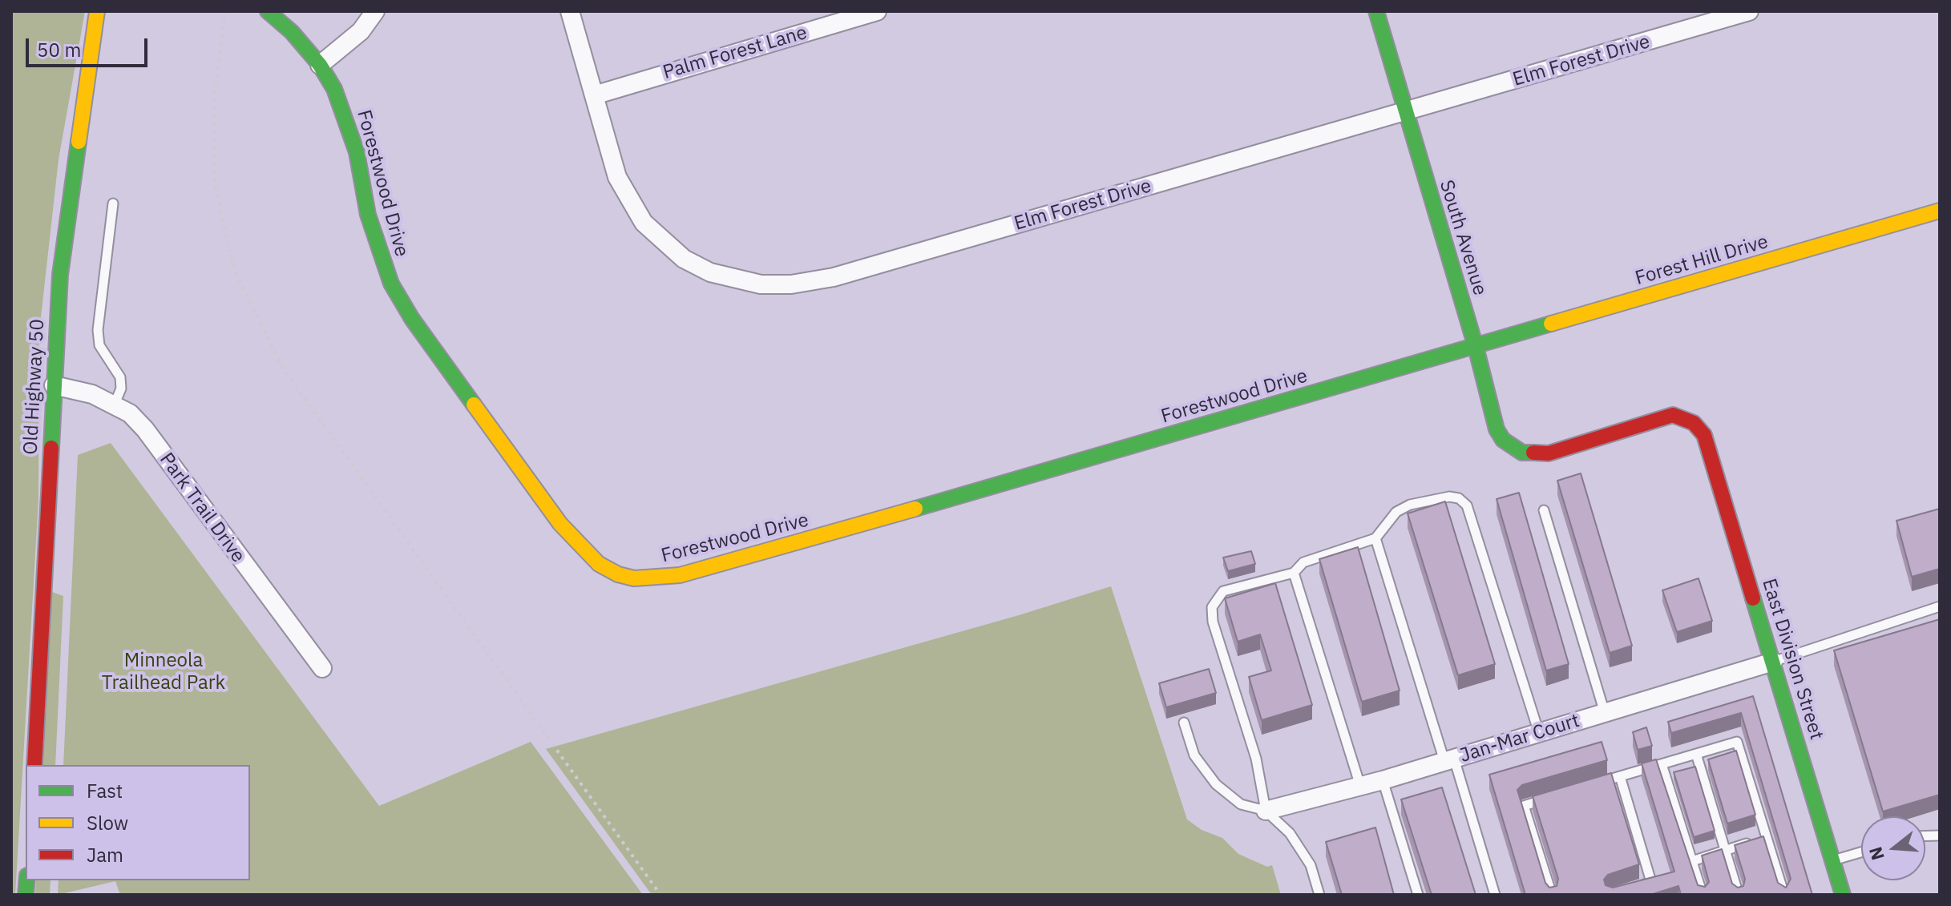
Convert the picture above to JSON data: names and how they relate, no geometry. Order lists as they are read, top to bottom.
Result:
{
  "streets": {
    "street": [
      "Palm Forest Lane",
      "Elm Forest Drive",
      "Forestwood Drive",
      "South Avenue",
      "Forest Hill Drive",
      "Old Highway 50",
      "Park Trail Drive",
      "East Division Street",
      "Jan-Mar Court"
    ]
  },
  "crossings": [
    ["Palm Forest Lane", "Elm Forest Drive"],
    ["Elm Forest Drive", "South Avenue"],
    ["Forestwood Drive", "South Avenue"],
    ["Forestwood Drive", "Forest Hill Drive"],
    ["South Avenue", "Forest Hill Drive"],
    ["South Avenue", "East Division Street"],
    ["Old Highway 50", "Park Trail Drive"],
    ["East Division Street", "Jan-Mar Court"]
  ],
  "parks": ["Minneola Trailhead Park"],
  "legend": ["Fast", "Slow", "Jam"],
  "scale_bar": "50 m",
  "north": "left"
}
